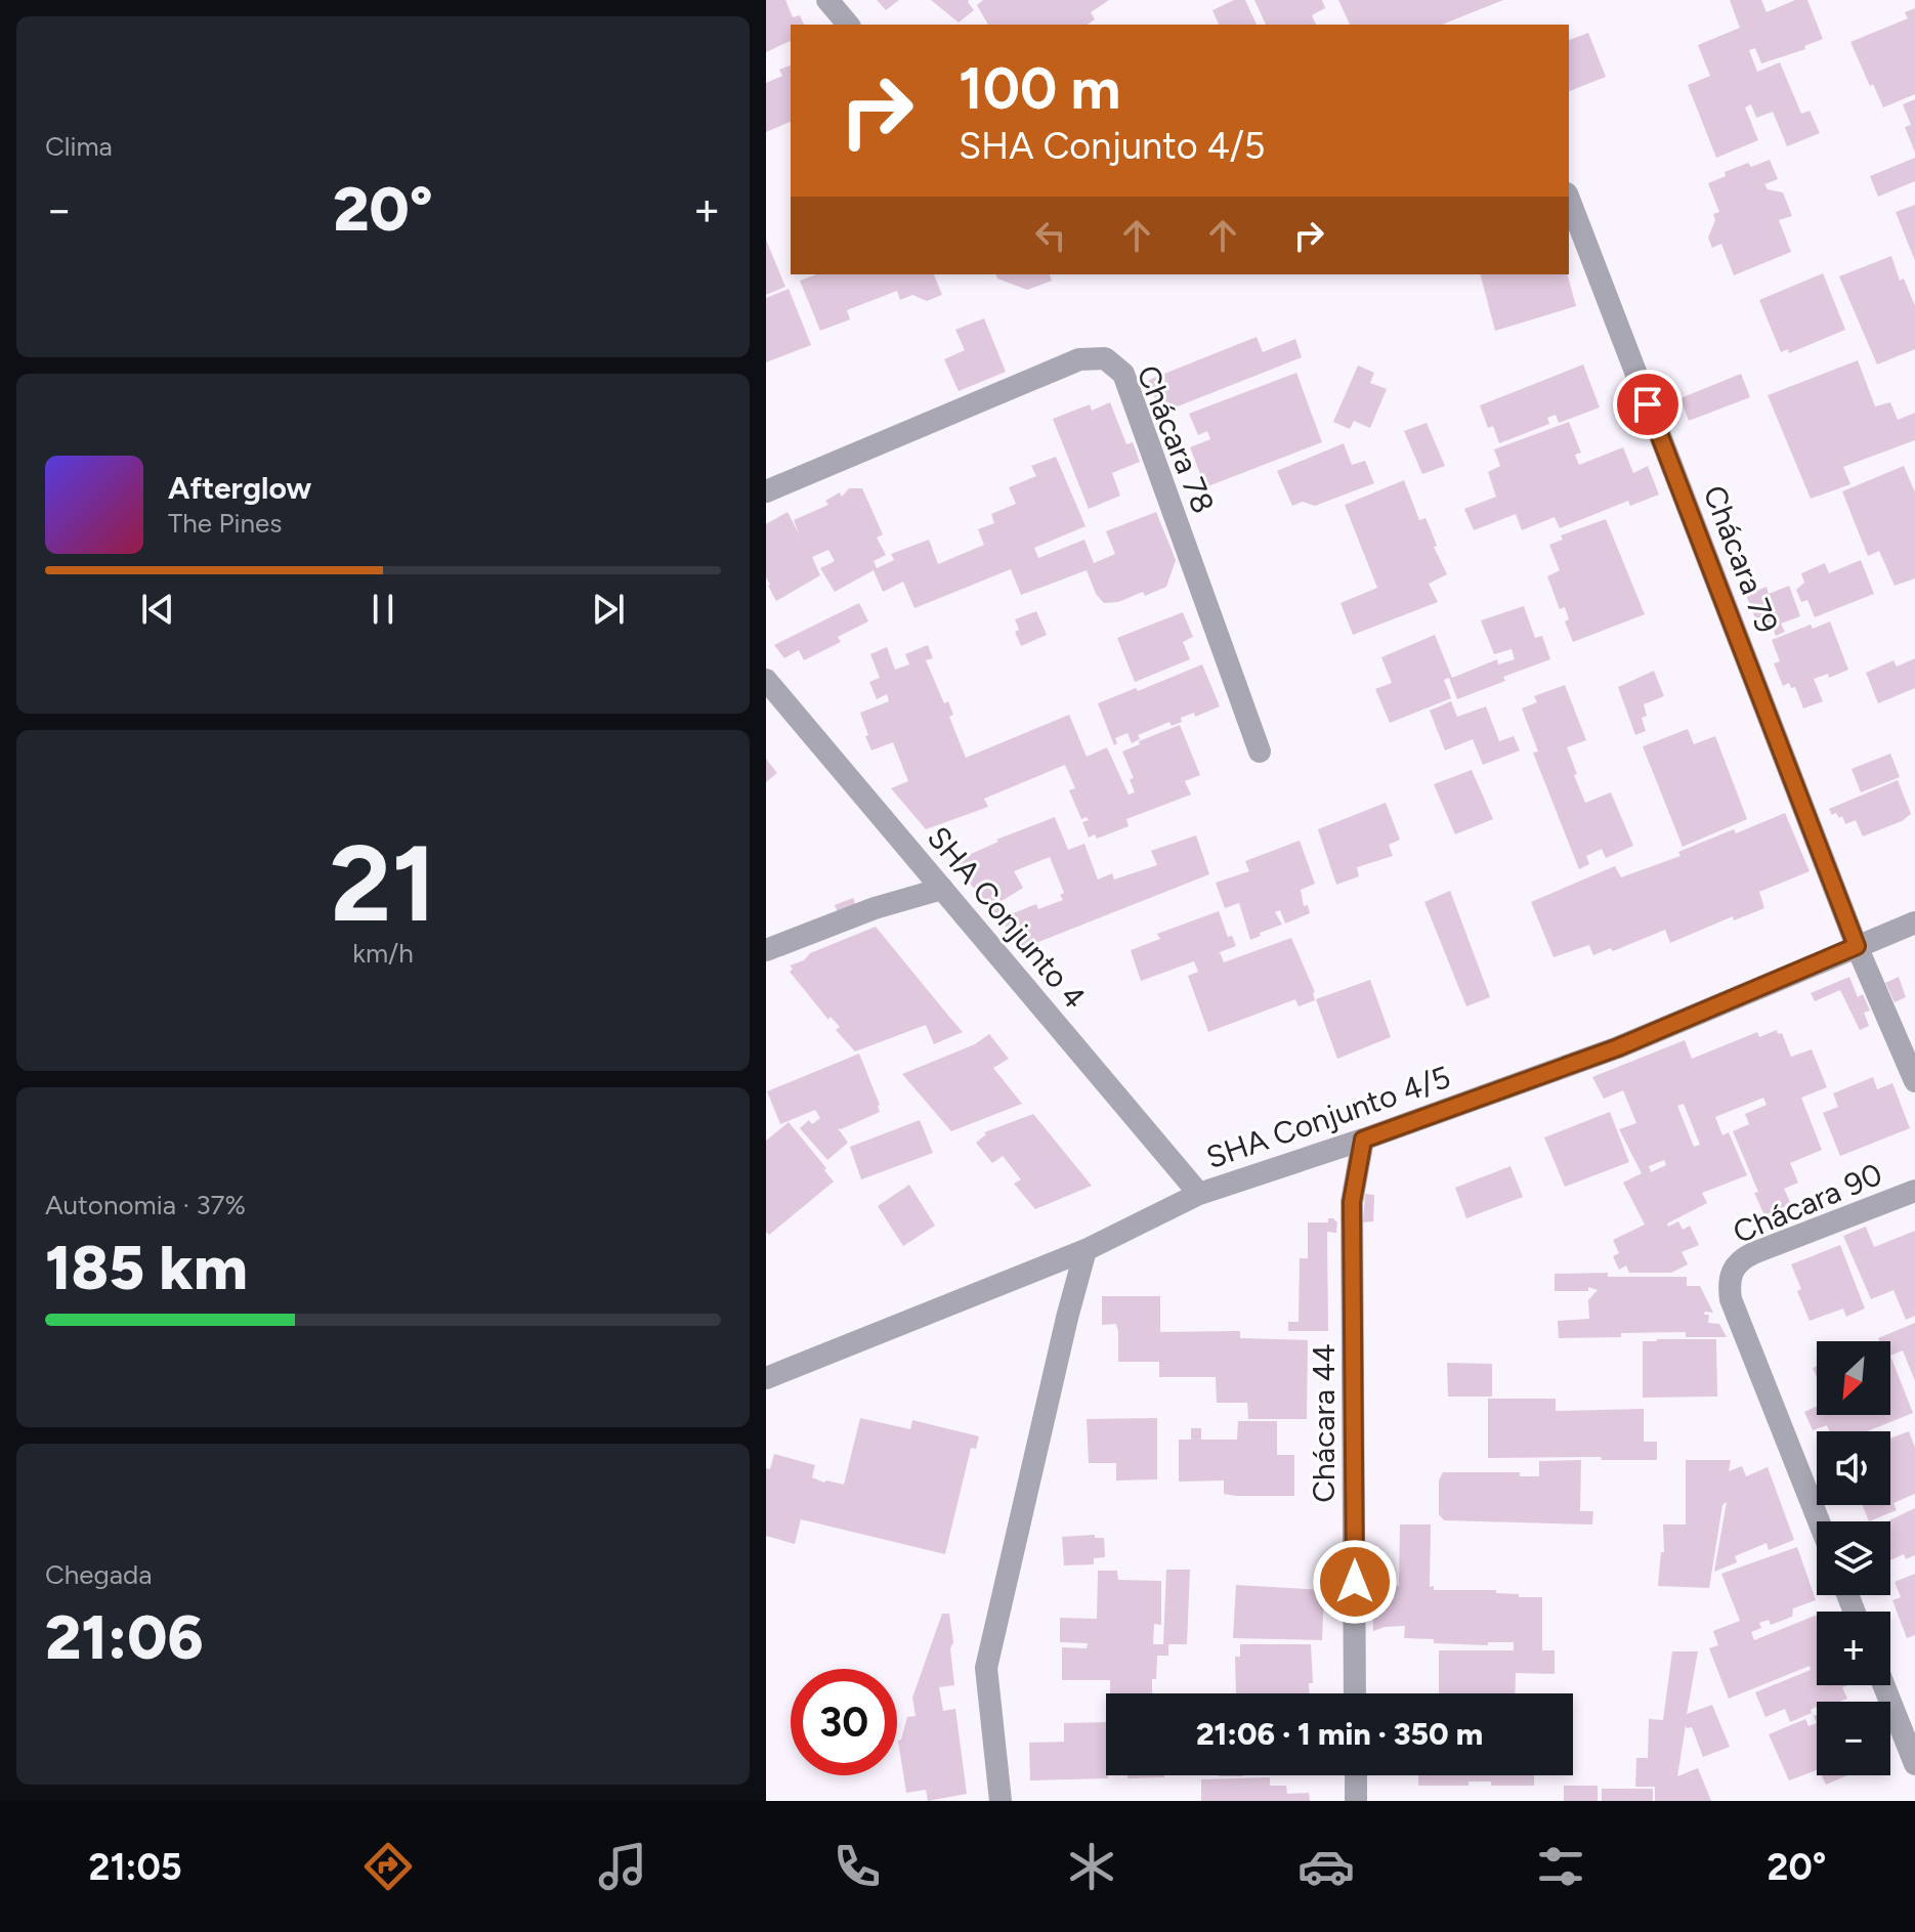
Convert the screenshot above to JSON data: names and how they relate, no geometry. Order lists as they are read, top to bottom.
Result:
{
  "streets": {
    "street": [
      "Chácara 78",
      "Chácara 79",
      "SHA Conjunto 4",
      "SHA Conjunto 4/5",
      "Chácara 90",
      "Chácara 44"
    ]
  },
  "crossings": [
    ["Chácara 79", "SHA Conjunto 4/5"],
    ["SHA Conjunto 4", "SHA Conjunto 4/5"],
    ["SHA Conjunto 4/5", "Chácara 44"]
  ],
  "north": "bottom left",
  "page": {
    "tile": [
      "Clima",
      ["21", "km/h"],
      ["Autonomia · 37%", "185 km"],
      ["Chegada", "21:06"]
    ],
    "turn": ["100 m", "SHA Conjunto 4/5"],
    "heat": ["−", "20°", "+"],
    "song": ["Afterglow", "The Pines"],
    "map_buttons": ["+", "−"],
    "limit": "30",
    "trip": "21:06 · 1 min · 350 m",
    "tabs": ["21:05", "20°"]
  }
}
